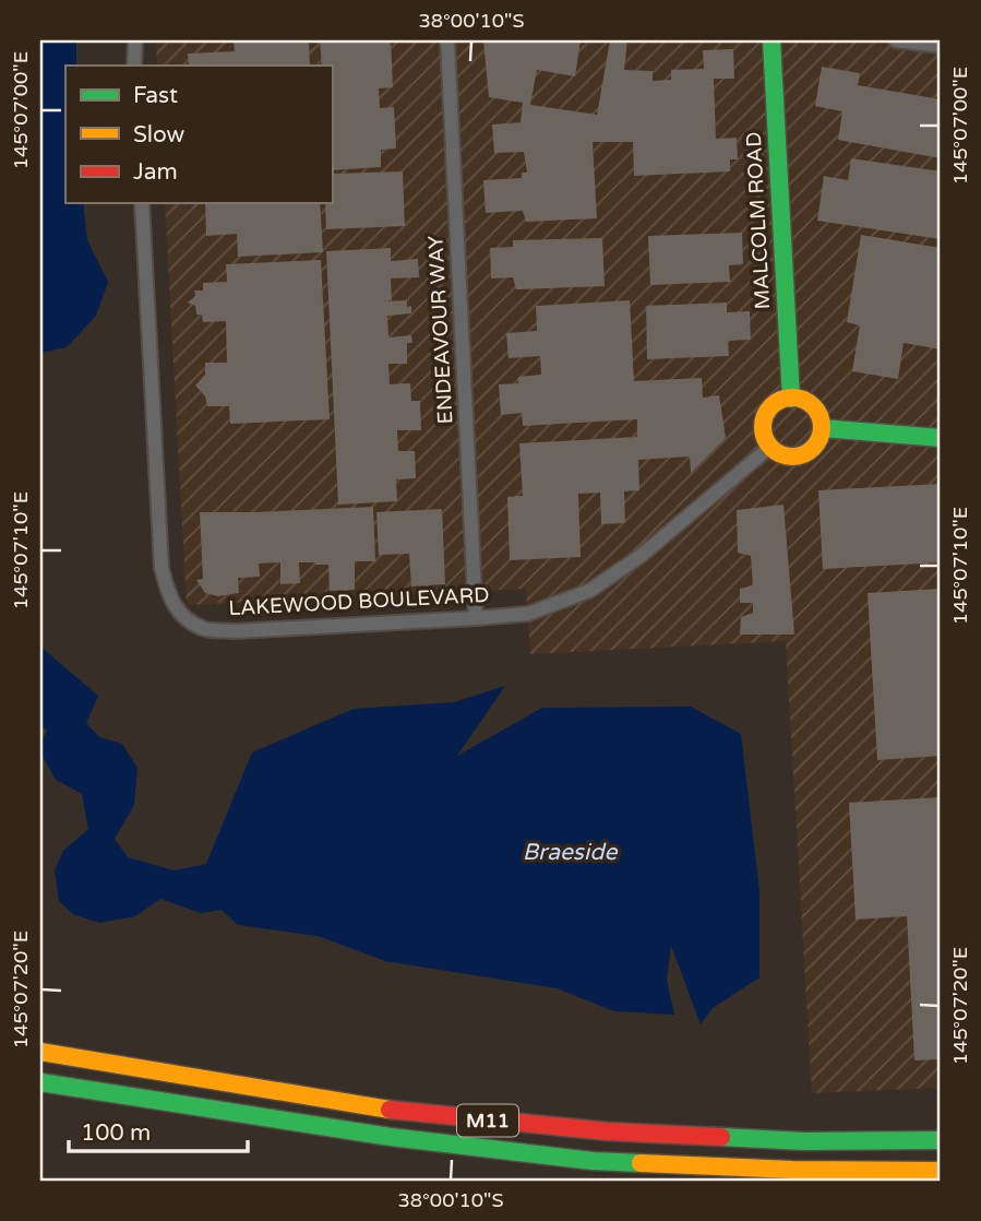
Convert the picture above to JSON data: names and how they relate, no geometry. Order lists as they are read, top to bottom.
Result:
{
  "streets": {
    "main road": ["MALCOLM ROAD", "M11"],
    "street": ["ENDEAVOUR WAY", "LAKEWOOD BOULEVARD"]
  },
  "crossings": [
    ["MALCOLM ROAD", "LAKEWOOD BOULEVARD"],
    ["ENDEAVOUR WAY", "LAKEWOOD BOULEVARD"]
  ],
  "water": ["Braeside"],
  "legend": ["Fast", "Slow", "Jam"],
  "scale_bar": "100 m",
  "coordinates": [
    "38°00'10\"S",
    "145°07'00\"E",
    "145°07'10\"E",
    "145°07'20\"E"
  ]
}
